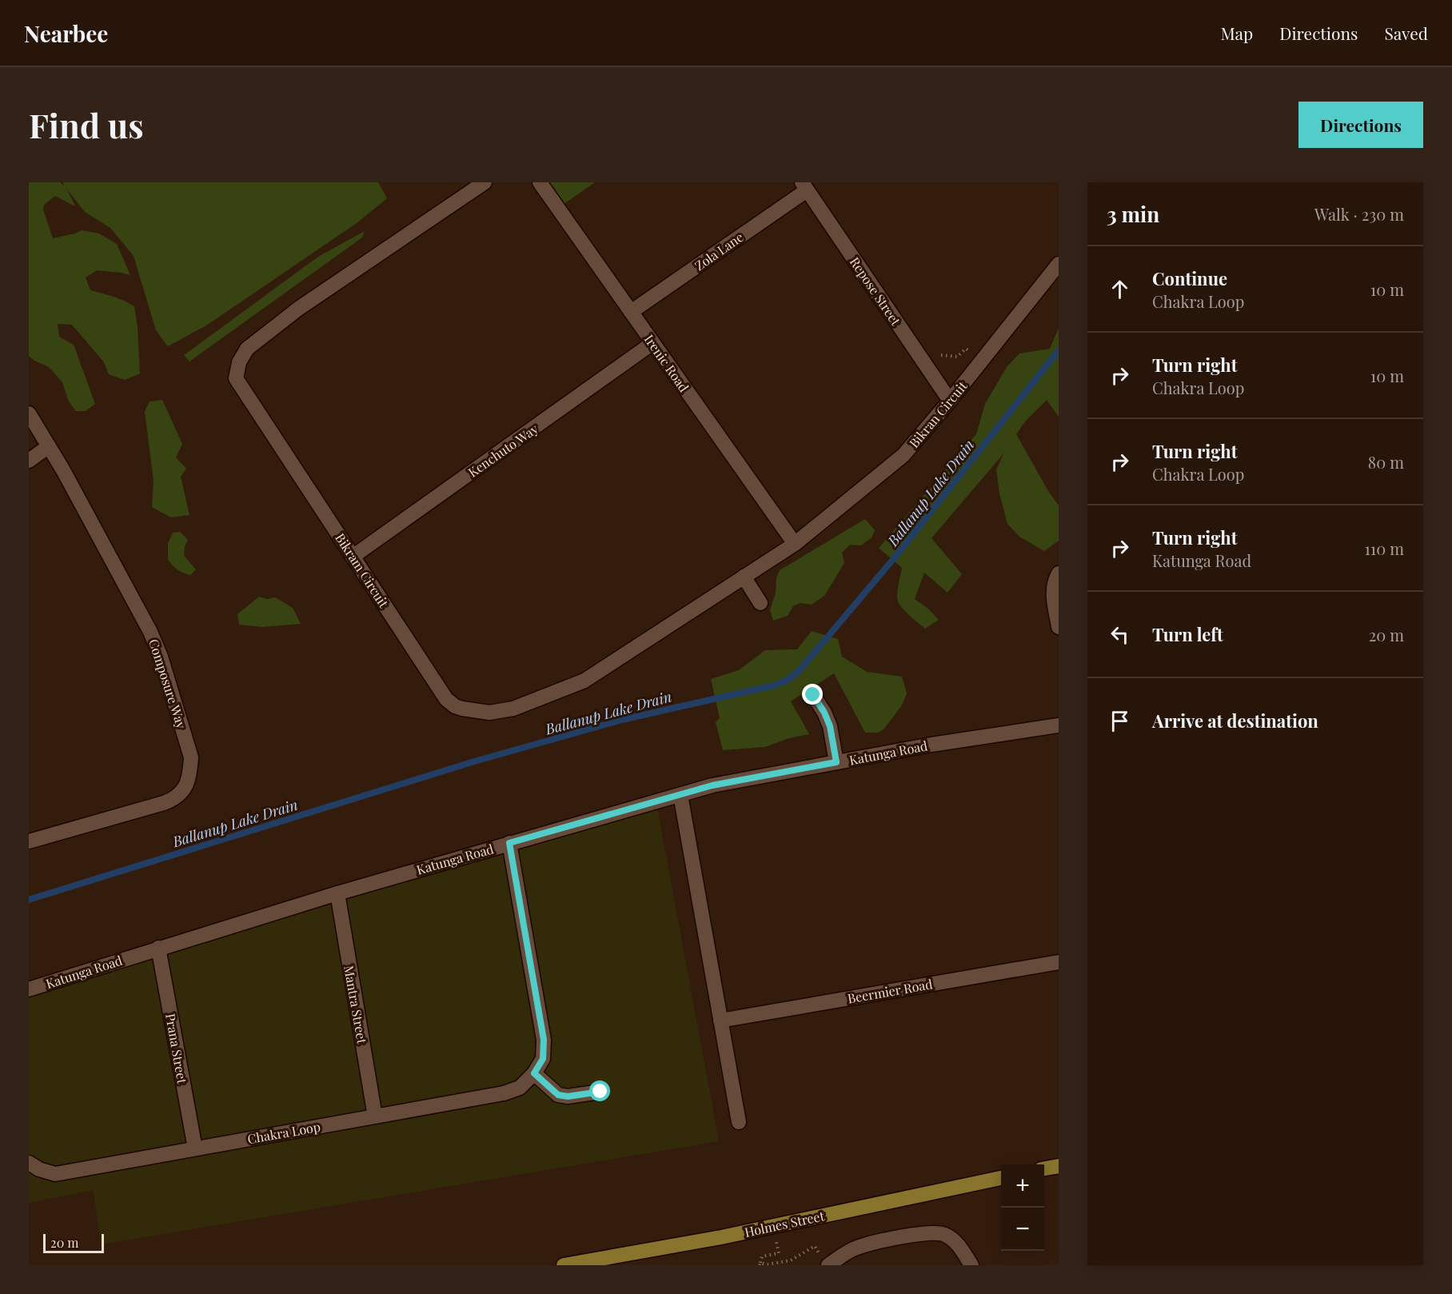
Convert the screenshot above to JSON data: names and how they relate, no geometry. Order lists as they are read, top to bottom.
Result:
{
  "streets": {
    "main road": ["Holmes Street"],
    "street": [
      "Zola Lane",
      "Repose Street",
      "Irenic Road",
      "Bikran Circuit",
      "Kenchuto Way",
      "Bikram Circuit",
      "Composure Way",
      "Katunga Road",
      "Beermier Road",
      "Mantra Street",
      "Prana Street",
      "Chakra Loop"
    ]
  },
  "crossings": [
    ["Zola Lane", "Repose Street"],
    ["Zola Lane", "Irenic Road"],
    ["Repose Street", "Bikran Circuit"],
    ["Irenic Road", "Bikran Circuit"],
    ["Irenic Road", "Kenchuto Way"],
    ["Irenic Road", "Bikram Circuit"],
    ["Bikran Circuit", "Bikram Circuit"],
    ["Kenchuto Way", "Bikram Circuit"],
    ["Katunga Road", "Mantra Street"],
    ["Katunga Road", "Prana Street"],
    ["Katunga Road", "Chakra Loop"],
    ["Mantra Street", "Chakra Loop"],
    ["Prana Street", "Chakra Loop"]
  ],
  "water": ["Ballanup Lake Drain"],
  "scale_bar": "20 m",
  "page": {
    "header": "Nearbee",
    "nav": ["Map", "Directions", "Saved"],
    "buttons": "Directions",
    "title": "Find us",
    "heading": ["3 min", "Walk · 230 m"],
    "list": [
      ["Continue", "Chakra Loop", "10 m"],
      ["Turn right", "Chakra Loop", "10 m"],
      ["Turn right", "Chakra Loop", "80 m"],
      ["Turn right", "Katunga Road", "110 m"],
      ["Turn left", "20 m"],
      "Arrive at destination"
    ],
    "map_buttons": ["+", "−"],
    "scale": "20 m"
  }
}
